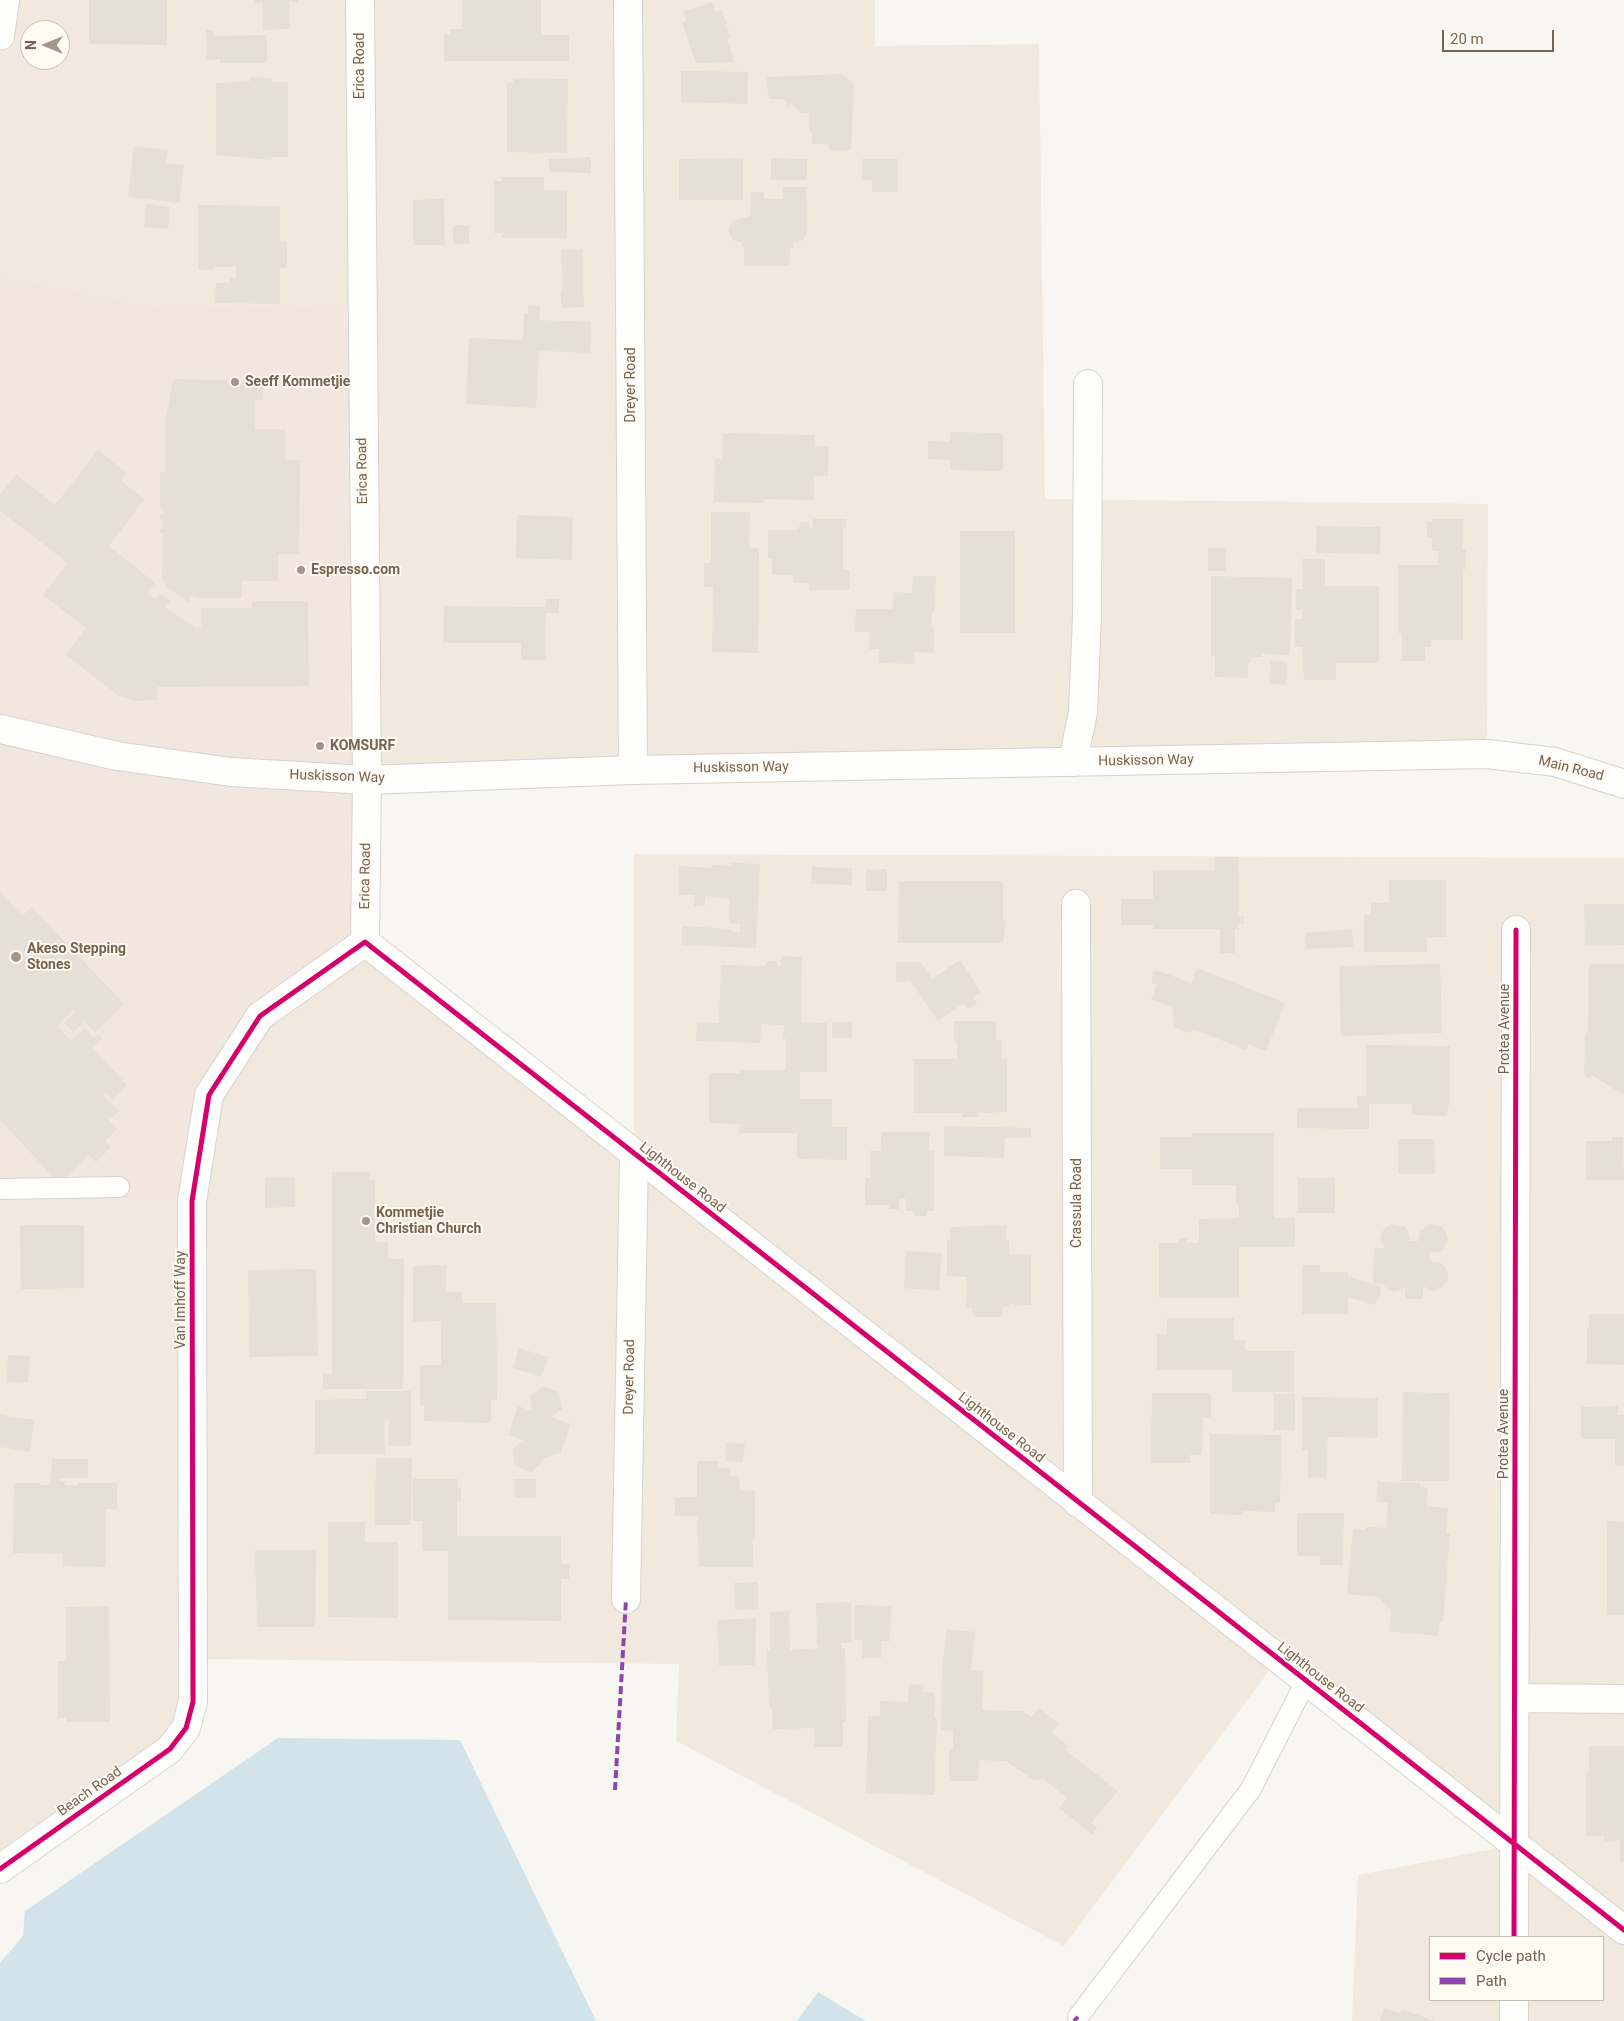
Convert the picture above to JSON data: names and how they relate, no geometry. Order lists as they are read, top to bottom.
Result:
{
  "streets": {
    "street": [
      "Erica Road",
      "Dreyer Road",
      "Huskisson Way",
      "Main Road",
      "Protea Avenue",
      "Lighthouse Road",
      "Crassula Road",
      "Van Imhoff Way",
      "Beach Road"
    ]
  },
  "crossings": [
    ["Erica Road", "Huskisson Way"],
    ["Erica Road", "Lighthouse Road"],
    ["Erica Road", "Van Imhoff Way"],
    ["Dreyer Road", "Huskisson Way"],
    ["Dreyer Road", "Lighthouse Road"],
    ["Huskisson Way", "Main Road"],
    ["Protea Avenue", "Lighthouse Road"],
    ["Lighthouse Road", "Crassula Road"],
    ["Lighthouse Road", "Van Imhoff Way"],
    ["Van Imhoff Way", "Beach Road"]
  ],
  "places": [
    "Seeff Kommetjie",
    "Espresso.com",
    "KOMSURF",
    "Akeso Stepping Stones",
    "Kommetjie Christian Church"
  ],
  "legend": ["Cycle path", "Path"],
  "scale_bar": "20 m",
  "north": "left"
}
